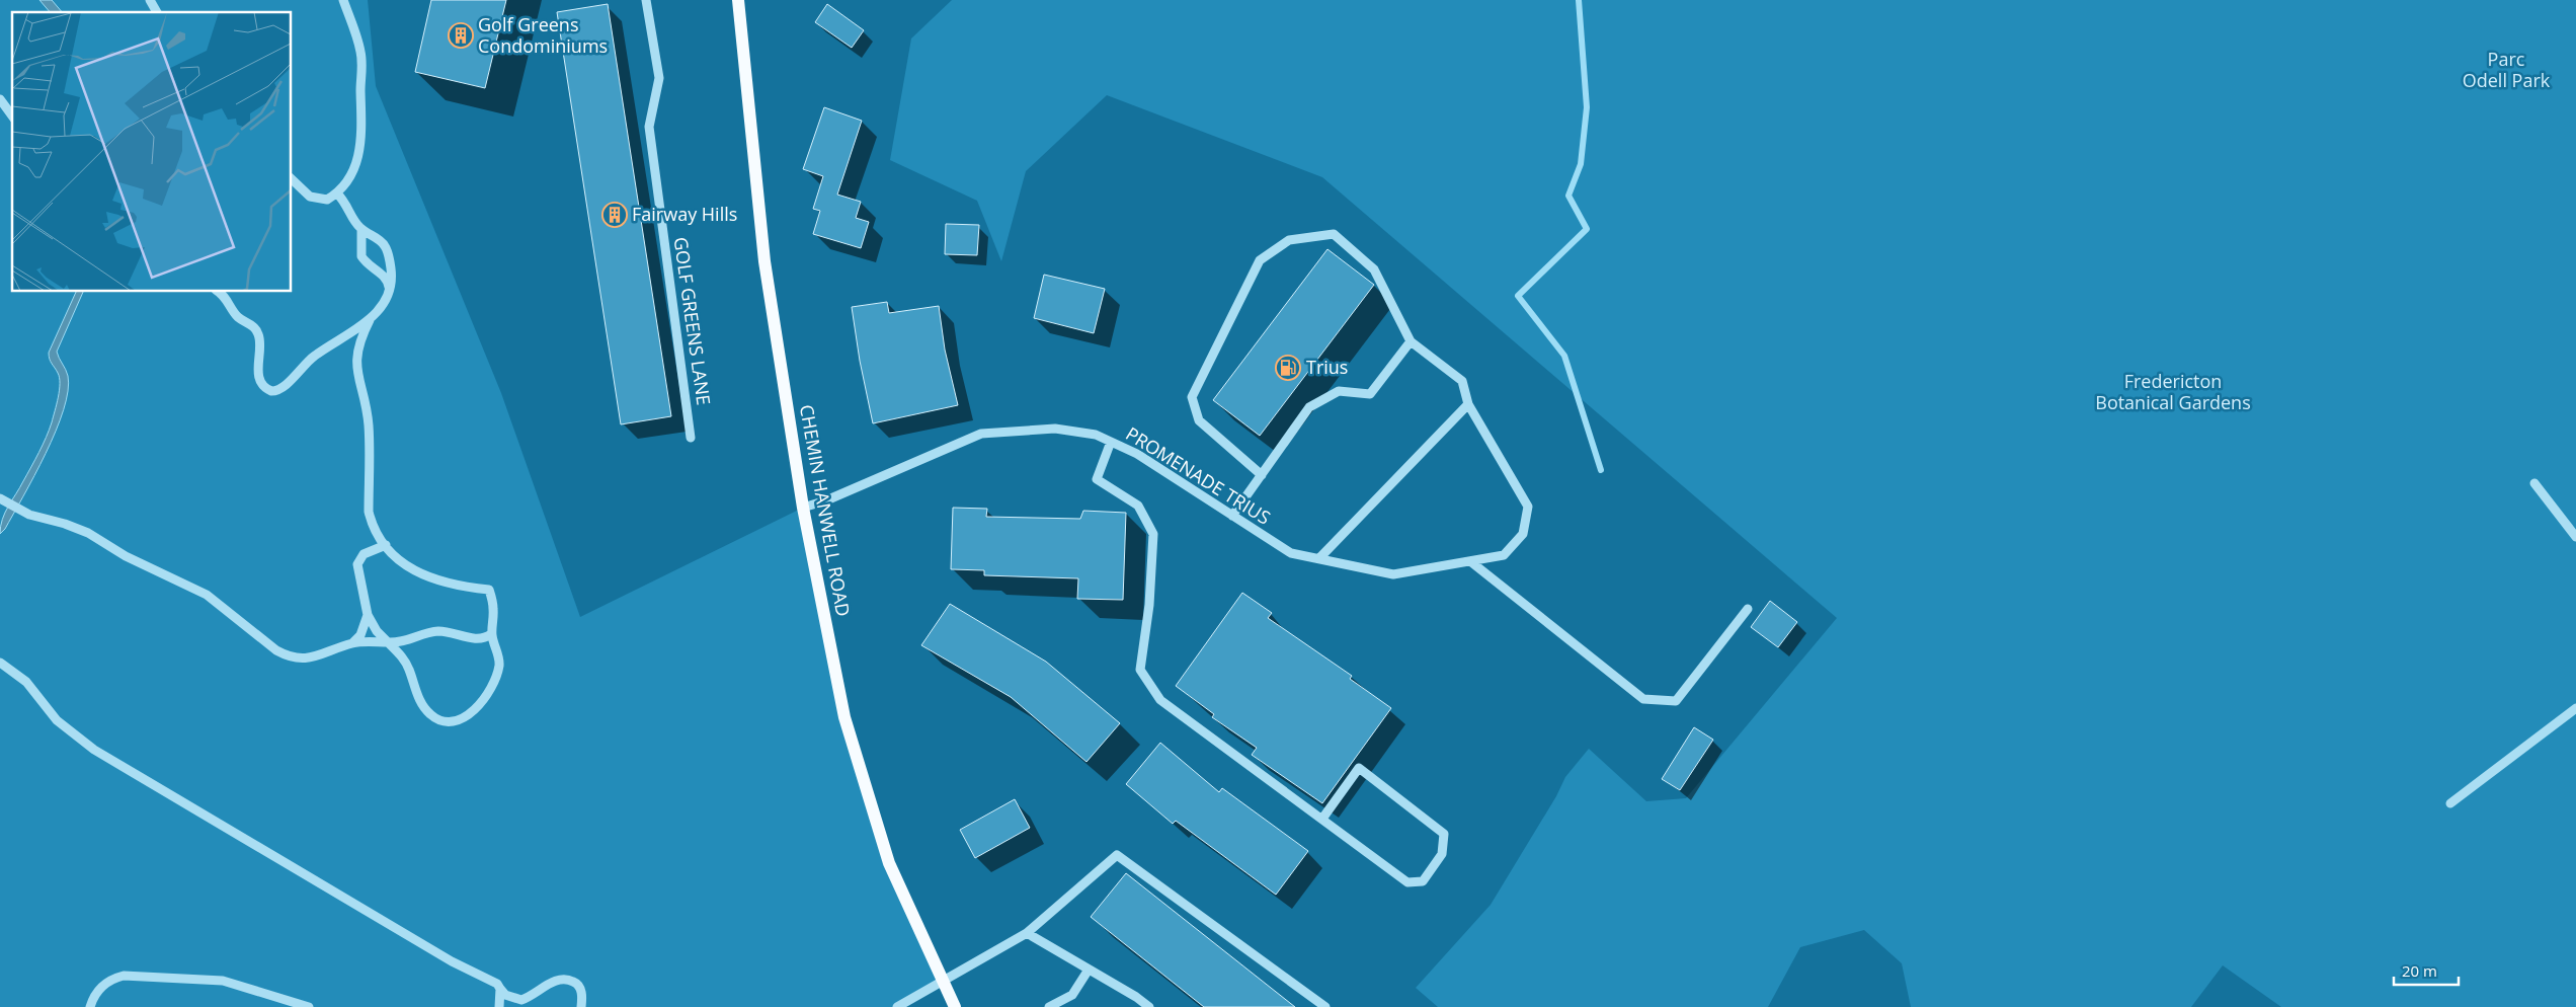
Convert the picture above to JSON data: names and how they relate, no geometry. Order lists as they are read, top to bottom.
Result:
{
  "streets": {
    "main road": ["CHEMIN HANWELL ROAD"],
    "street": ["GOLF GREENS LANE", "PROMENADE TRIUS"]
  },
  "crossings": [
    ["PROMENADE TRIUS", "CHEMIN HANWELL ROAD"]
  ],
  "parks": ["Parc Odell Park", "Fredericton Botanical Gardens"],
  "places": {
    "building": ["Golf Greens Condominiums", "Fairway Hills"],
    "fuel station": ["Trius"]
  },
  "scale_bar": "20 m"
}
